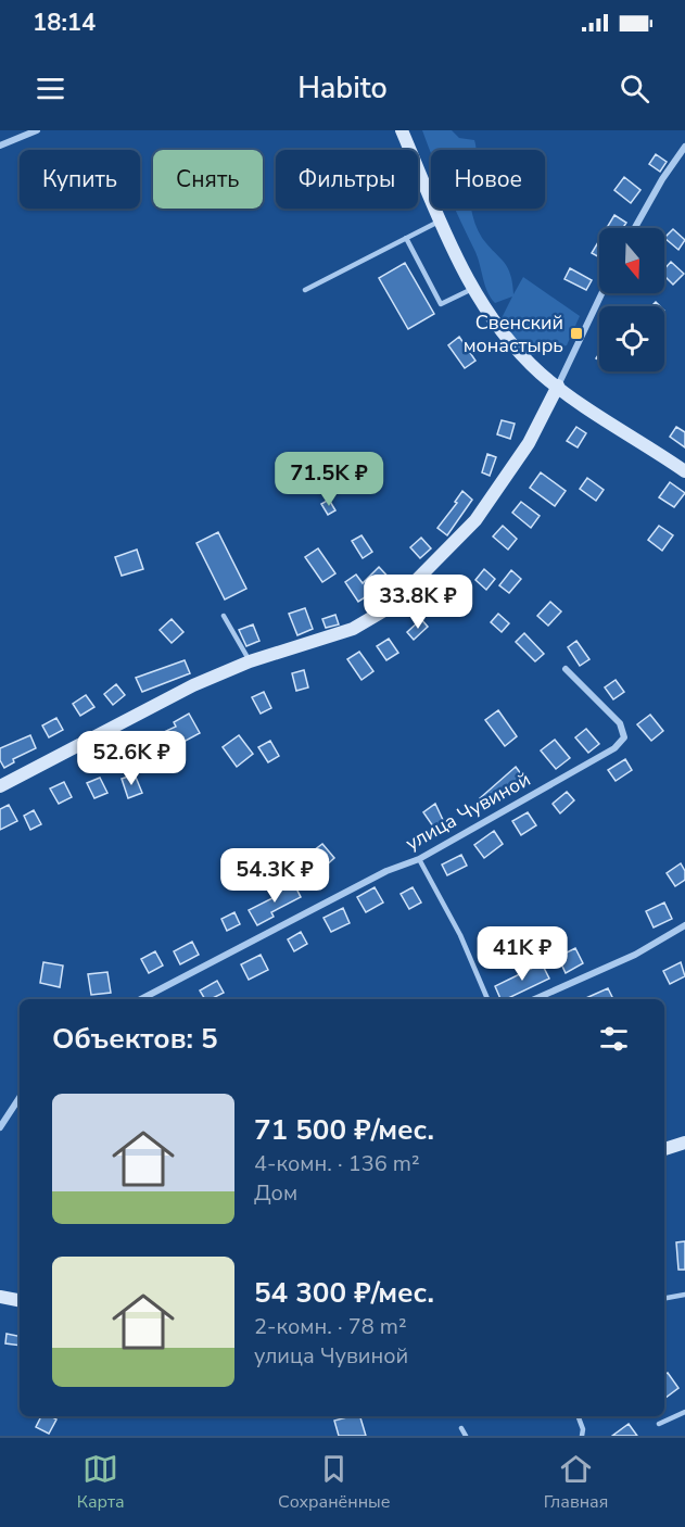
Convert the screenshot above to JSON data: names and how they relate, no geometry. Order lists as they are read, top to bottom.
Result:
{
  "streets": {
    "street": ["улица Чувиной"]
  },
  "places": {
    "transit": ["Свенский монастырь"]
  },
  "north": "bottom",
  "page": {
    "status": "18:14",
    "header": "Habito",
    "chip": [
      "Купить",
      "Снять",
      "Фильтры",
      "Новое"
    ],
    "price": [
      "71.5K ₽",
      "33.8K ₽",
      "52.6K ₽",
      "54.3K ₽",
      "41K ₽"
    ],
    "heading": "Объектов: 5",
    "list": [
      {
        "name": "71 500 ₽/мес.",
        "note": "4-комн. · 136 m² · Дом"
      },
      {
        "name": "54 300 ₽/мес.",
        "note": "2-комн. · 78 m² · улица Чувиной"
      }
    ],
    "tabs": ["Карта", "Сохранённые", "Главная"]
  }
}
